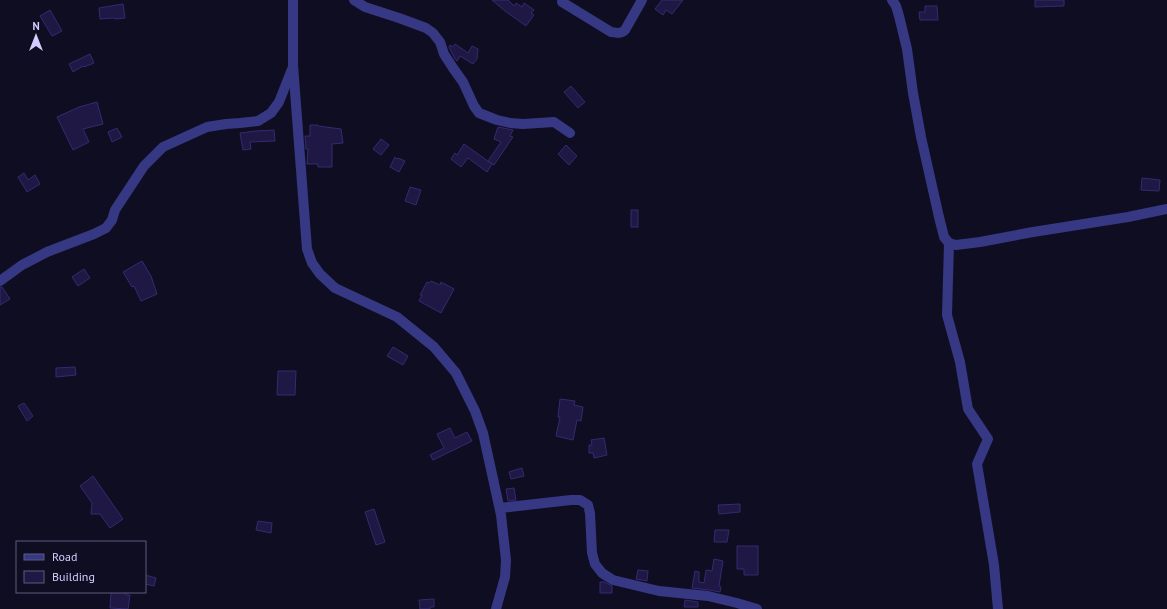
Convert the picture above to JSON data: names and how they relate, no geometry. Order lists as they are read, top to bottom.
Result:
{
  "legend": ["Road", "Building"],
  "north": "top"
}
